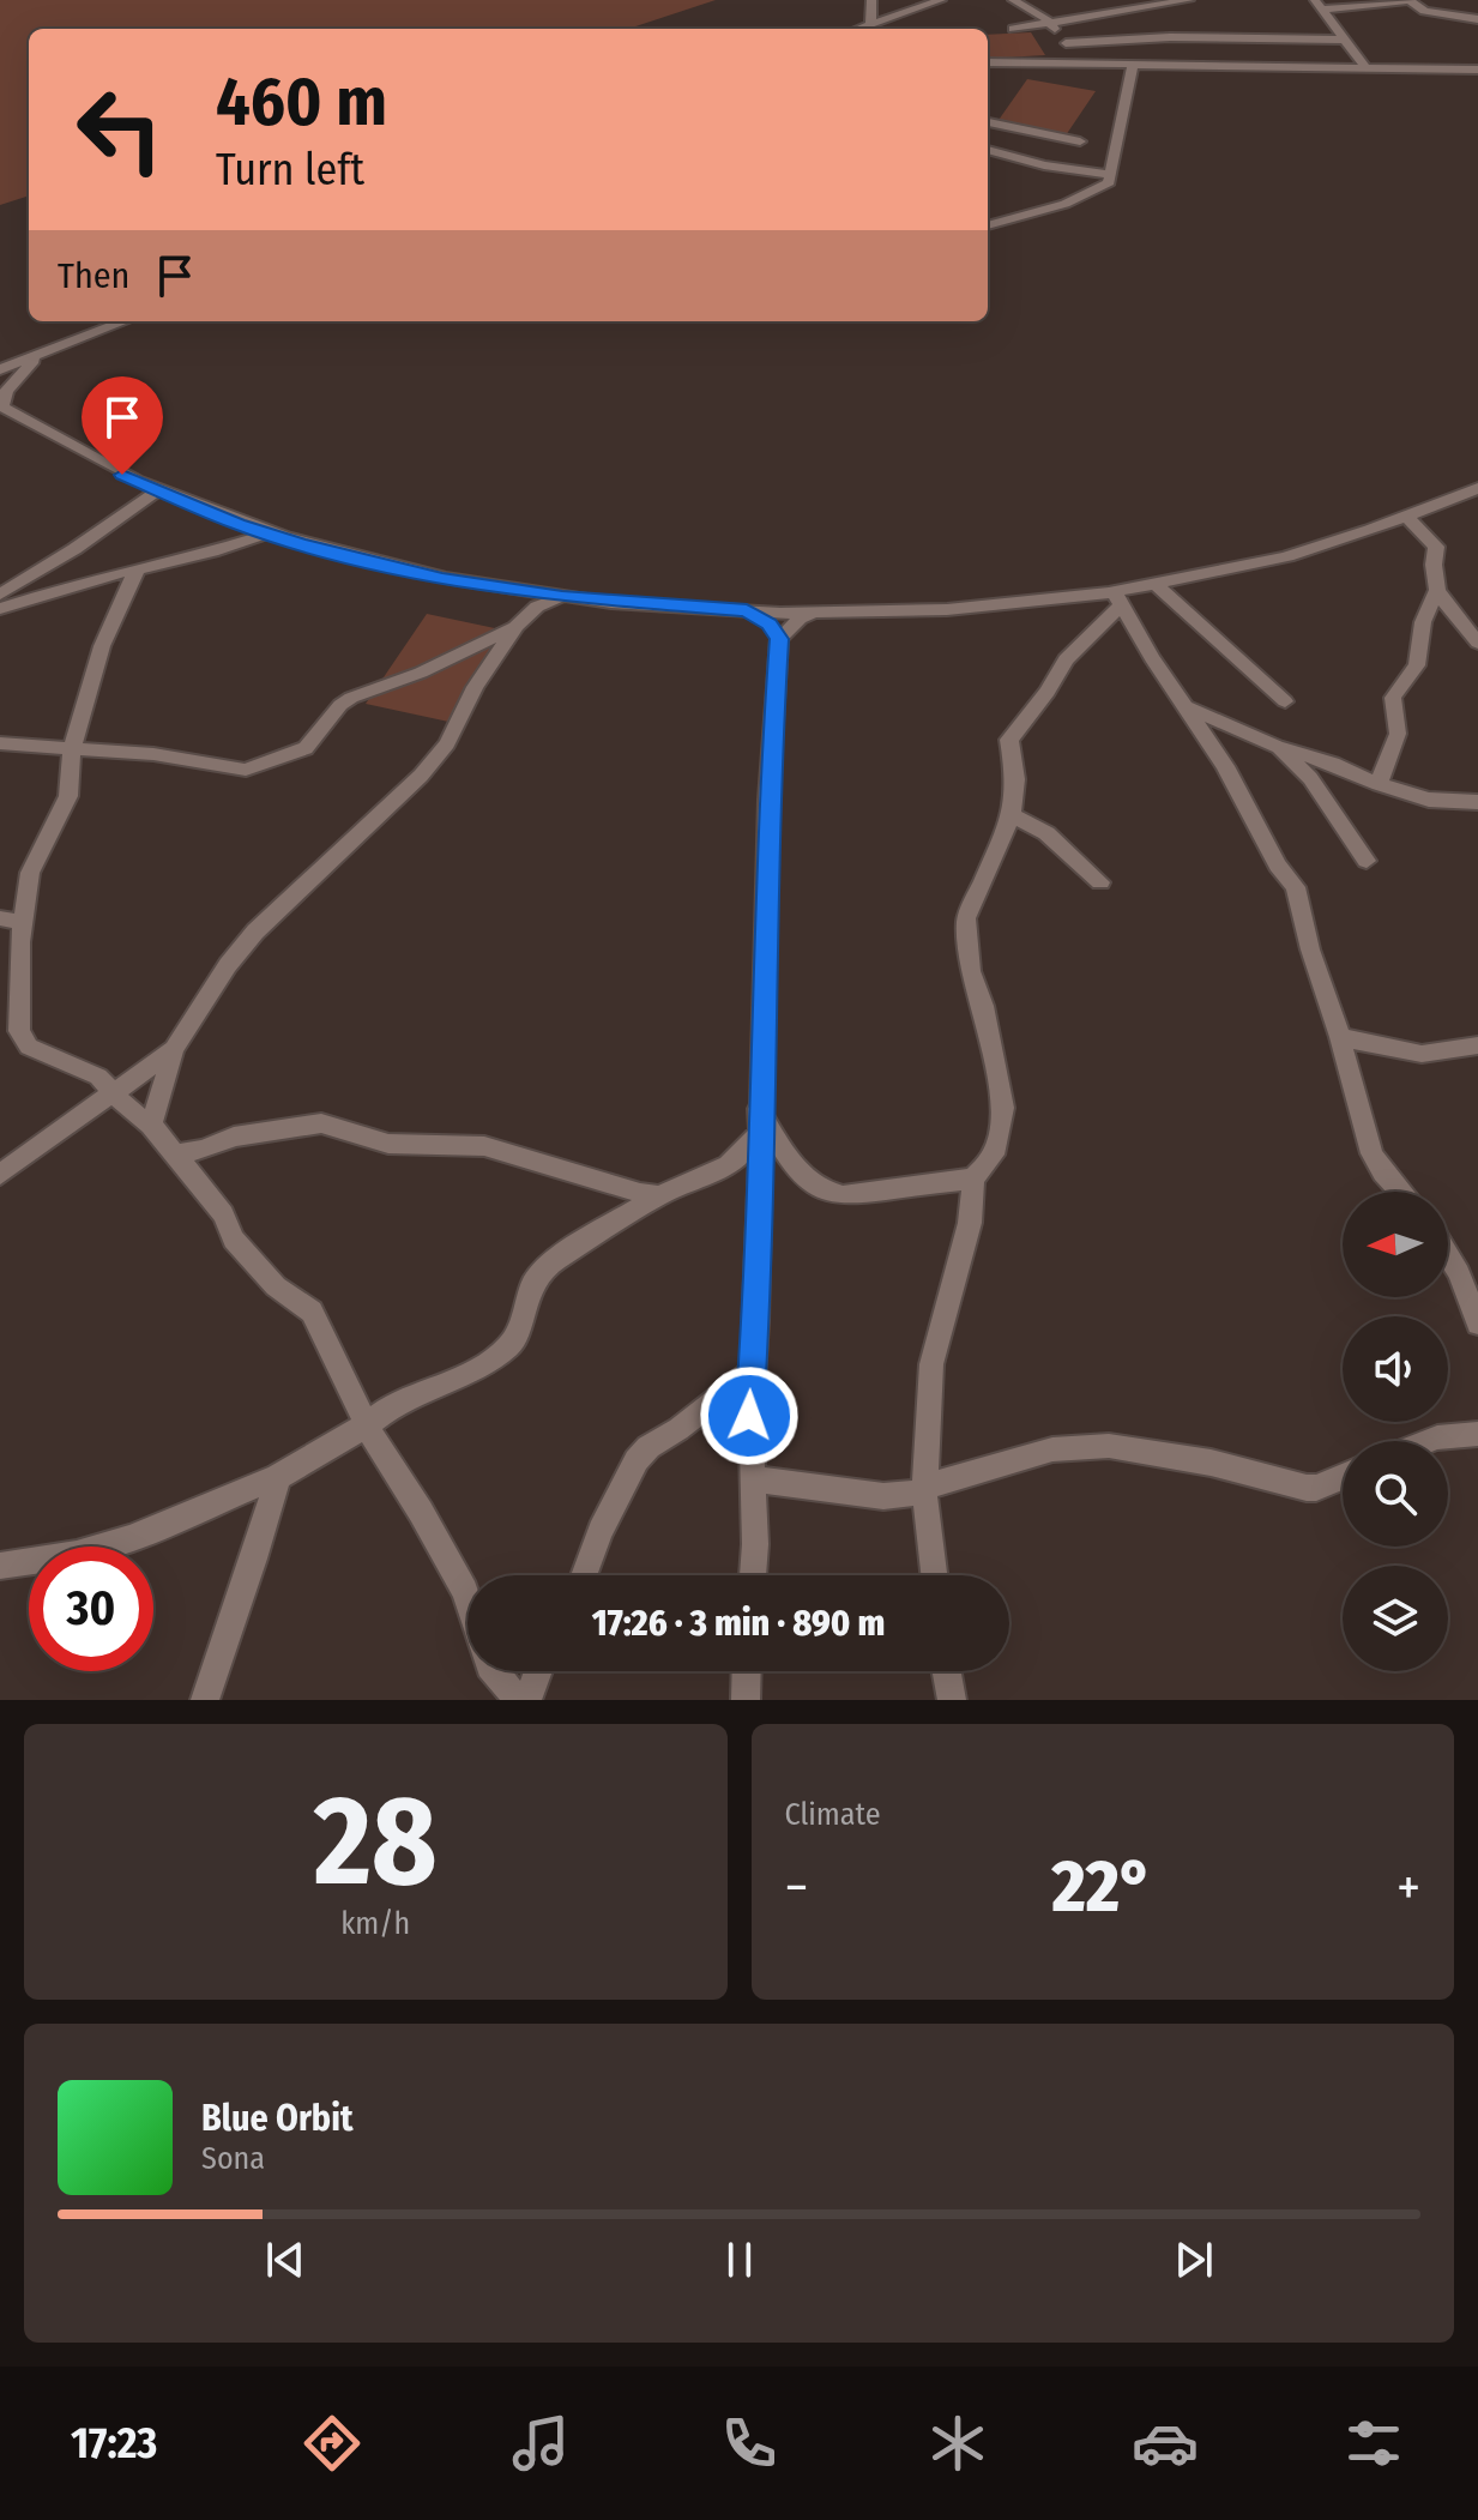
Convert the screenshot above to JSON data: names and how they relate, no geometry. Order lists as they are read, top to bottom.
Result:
{
  "north": "left",
  "page": {
    "turn": ["460 m", "Turn left"],
    "then": "Then",
    "limit": "30",
    "trip": "17:26 · 3 min · 890 m",
    "tile": [
      ["28", "km/h"],
      "Climate"
    ],
    "heat": ["−", "22°", "+"],
    "song": ["Blue Orbit", "Sona"],
    "tabs": "17:23"
  }
}
